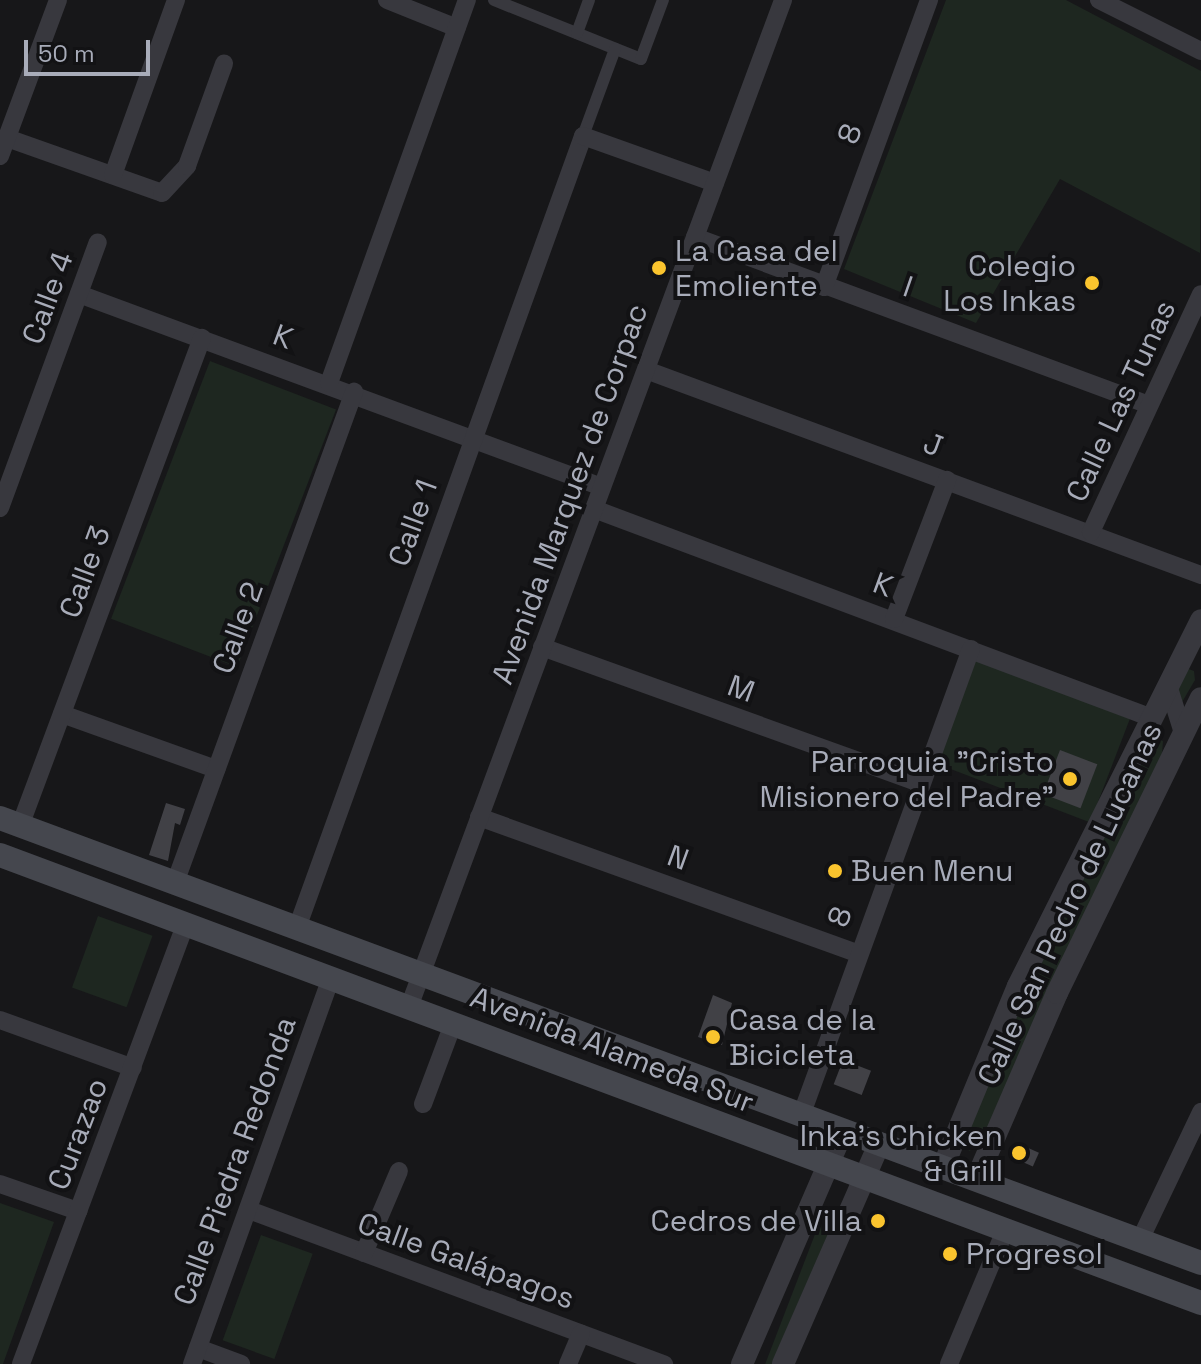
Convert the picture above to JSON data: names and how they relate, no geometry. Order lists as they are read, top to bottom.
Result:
{
  "streets": {
    "main road": ["Avenida Alameda Sur"],
    "street": [
      "8",
      "I",
      "Calle 4",
      "K",
      "Calle Las Tunas",
      "J",
      "Avenida Marquez de Corpac",
      "Calle 1",
      "Calle 3",
      "Calle 2",
      "M",
      "N",
      "Calle San Pedro de Lucanas",
      "Curazao",
      "Calle Piedra Redonda",
      "Calle Galápagos"
    ]
  },
  "crossings": [
    ["8", "I"],
    ["8", "K"],
    ["8", "M"],
    ["8", "N"],
    ["8", "Avenida Alameda Sur"],
    ["I", "Calle Las Tunas"],
    ["I", "Avenida Marquez de Corpac"],
    ["Calle 4", "K"],
    ["K", "Avenida Marquez de Corpac"],
    ["K", "Calle 1"],
    ["K", "Calle 3"],
    ["K", "Calle 2"],
    ["K", "Calle San Pedro de Lucanas"],
    ["Calle Las Tunas", "J"],
    ["J", "Avenida Marquez de Corpac"],
    ["Avenida Marquez de Corpac", "M"],
    ["Avenida Marquez de Corpac", "N"],
    ["Avenida Marquez de Corpac", "Avenida Alameda Sur"],
    ["Calle 1", "Avenida Alameda Sur"],
    ["Calle 3", "Avenida Alameda Sur"],
    ["Calle 2", "Avenida Alameda Sur"],
    ["Calle San Pedro de Lucanas", "Avenida Alameda Sur"],
    ["Avenida Alameda Sur", "Curazao"],
    ["Avenida Alameda Sur", "Calle Piedra Redonda"],
    ["Calle Piedra Redonda", "Calle Galápagos"]
  ],
  "places": [
    "La Casa del Emoliente",
    "Colegio Los Inkas",
    "Parroquia \"Cristo Misionero del Padre\"",
    "Buen Menu",
    "Casa de la Bicicleta",
    "Inka's Chicken & Grill",
    "Cedros de Villa",
    "Progresol"
  ],
  "scale_bar": "50 m"
}
